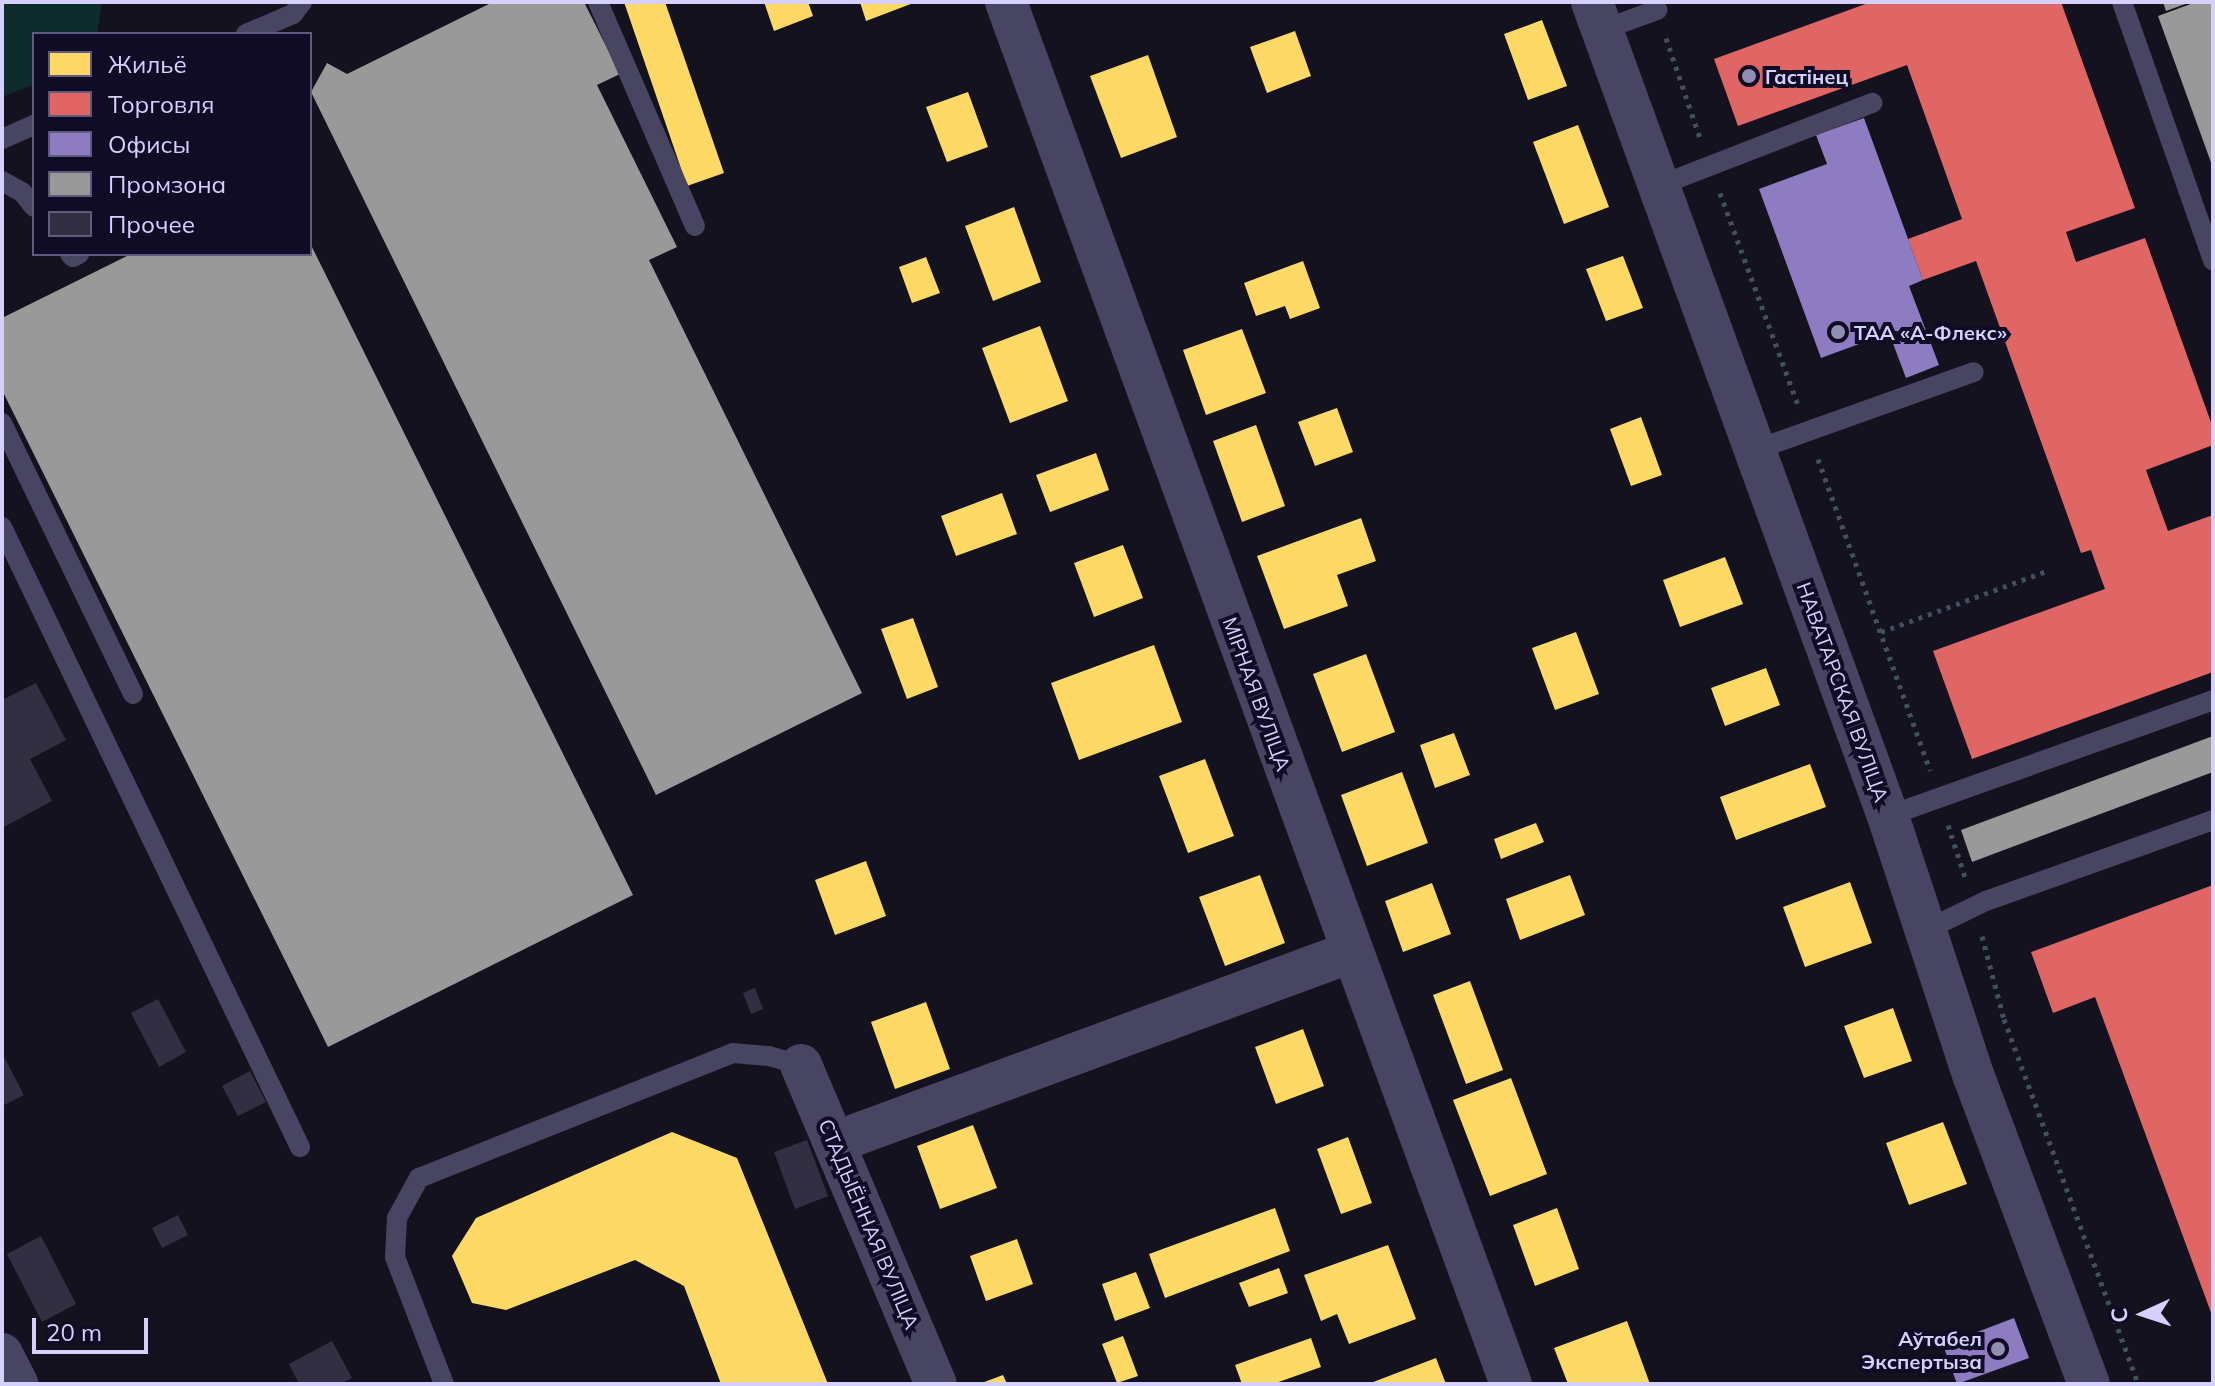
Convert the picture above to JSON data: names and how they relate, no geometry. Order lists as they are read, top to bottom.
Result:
{
  "streets": {
    "street": ["НАВАТАРСКАЯ ВУЛІЦА", "МІРНАЯ ВУЛІЦА", "СТАДЫЁННАЯ ВУЛІЦА"]
  },
  "places": ["Гастiнец", "ТАА «А-Флекс»", "Аўтабел Экспертыза"],
  "legend": [
    "Жильё",
    "Торговля",
    "Офисы",
    "Промзона",
    "Прочее"
  ],
  "scale_bar": "20 m",
  "north": "left"
}
